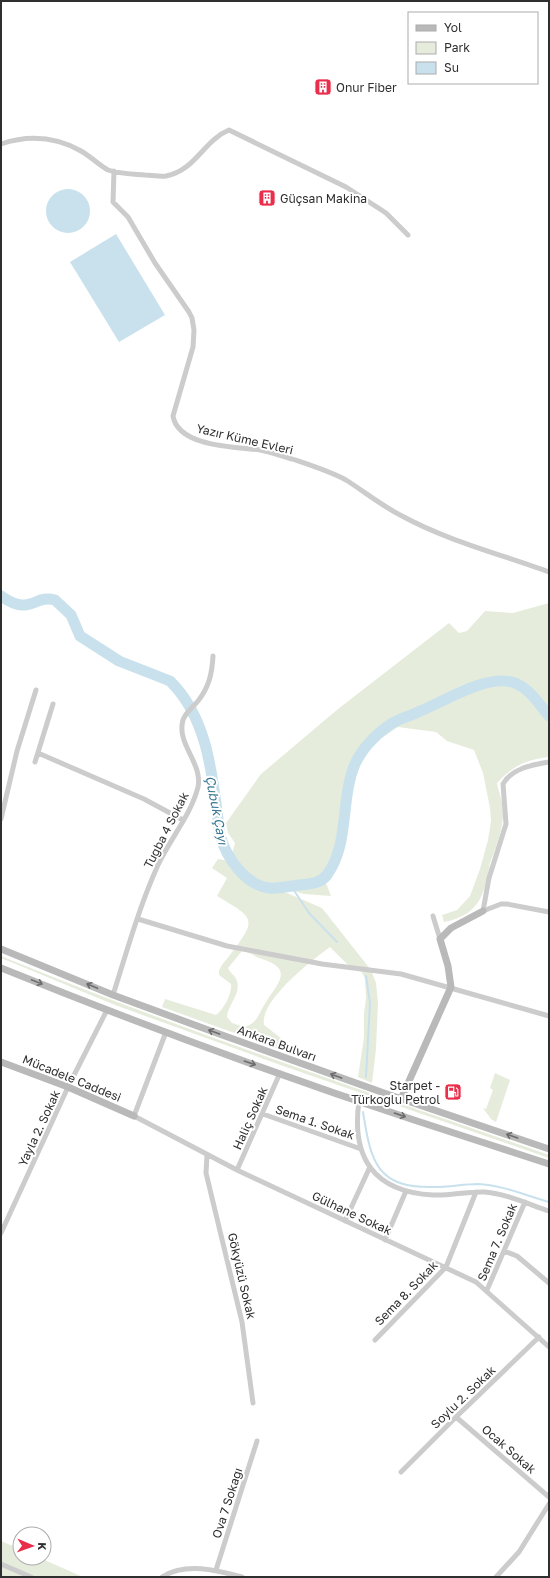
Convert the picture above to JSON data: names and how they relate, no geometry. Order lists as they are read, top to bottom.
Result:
{
  "streets": {
    "main road": ["Ankara Bulvarı", "Mücadele Caddesi"],
    "street": [
      "Yazır Küme Evleri",
      "Tuğba 4 Sokak",
      "Haliç Sokak",
      "Sema 1. Sokak",
      "Yayla 2. Sokak",
      "Gülhane Sokak",
      "Sema 7. Sokak",
      "Gökyüzü Sokak",
      "Sema 8. Sokak",
      "Soylu 2. Sokak",
      "Ocak Sokak",
      "Ova 7 Sokağı"
    ]
  },
  "crossings": [
    ["Tuğba 4 Sokak", "Ankara Bulvarı"],
    ["Mücadele Caddesi", "Yayla 2. Sokak"],
    ["Mücadele Caddesi", "Gülhane Sokak"],
    ["Haliç Sokak", "Sema 1. Sokak"],
    ["Haliç Sokak", "Gülhane Sokak"],
    ["Sema 1. Sokak", "Sema 7. Sokak"],
    ["Sema 1. Sokak", "Sema 8. Sokak"],
    ["Gülhane Sokak", "Sema 7. Sokak"],
    ["Gülhane Sokak", "Gökyüzü Sokak"],
    ["Gülhane Sokak", "Sema 8. Sokak"],
    ["Gülhane Sokak", "Soylu 2. Sokak"],
    ["Soylu 2. Sokak", "Ocak Sokak"]
  ],
  "water": ["Çubuk Çayı"],
  "places": {
    "building": ["Onur Fiber", "Güçsan Makina"],
    "fuel station": ["Starpet - Türkoğlu Petrol"]
  },
  "legend": ["Yol", "Park", "Su"],
  "north": "right"
}
